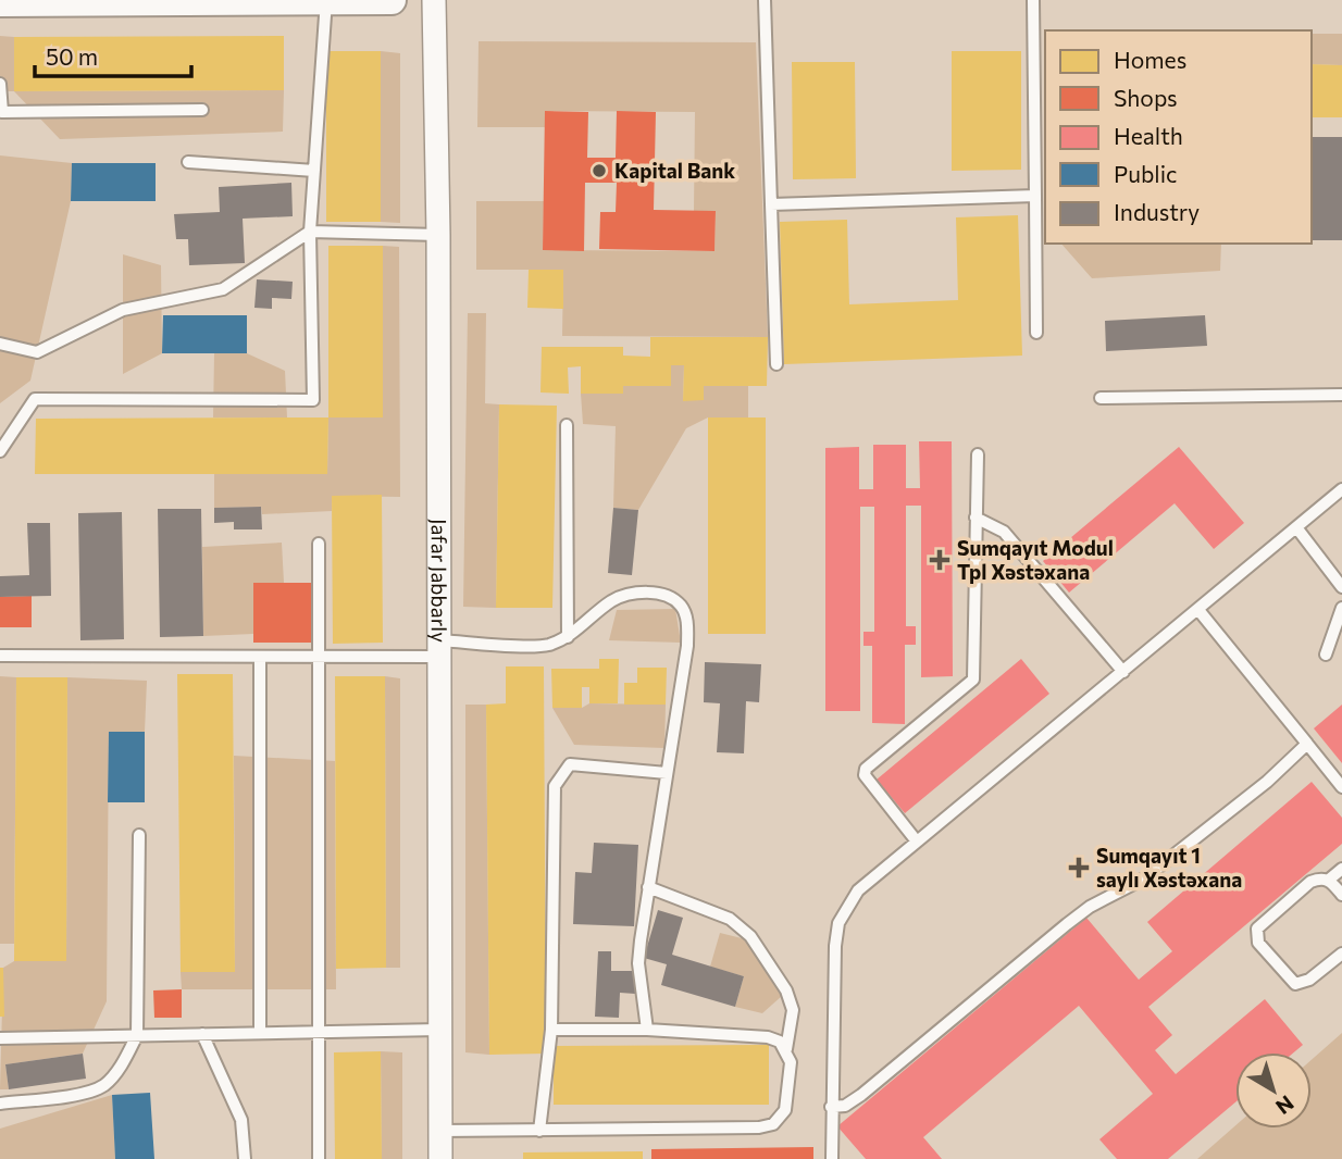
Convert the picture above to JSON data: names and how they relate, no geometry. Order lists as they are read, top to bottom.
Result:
{
  "streets": {
    "street": ["Jafar Jabbarly"]
  },
  "places": {
    "other": ["Kapital Bank"],
    "health": ["Sumqayıt Modul Tpl Xəstəxana", "Sumqayıt 1 saylı Xəstəxana"]
  },
  "legend": [
    "Homes",
    "Shops",
    "Health",
    "Public",
    "Industry"
  ],
  "scale_bar": "50 m",
  "north": "bottom right"
}
